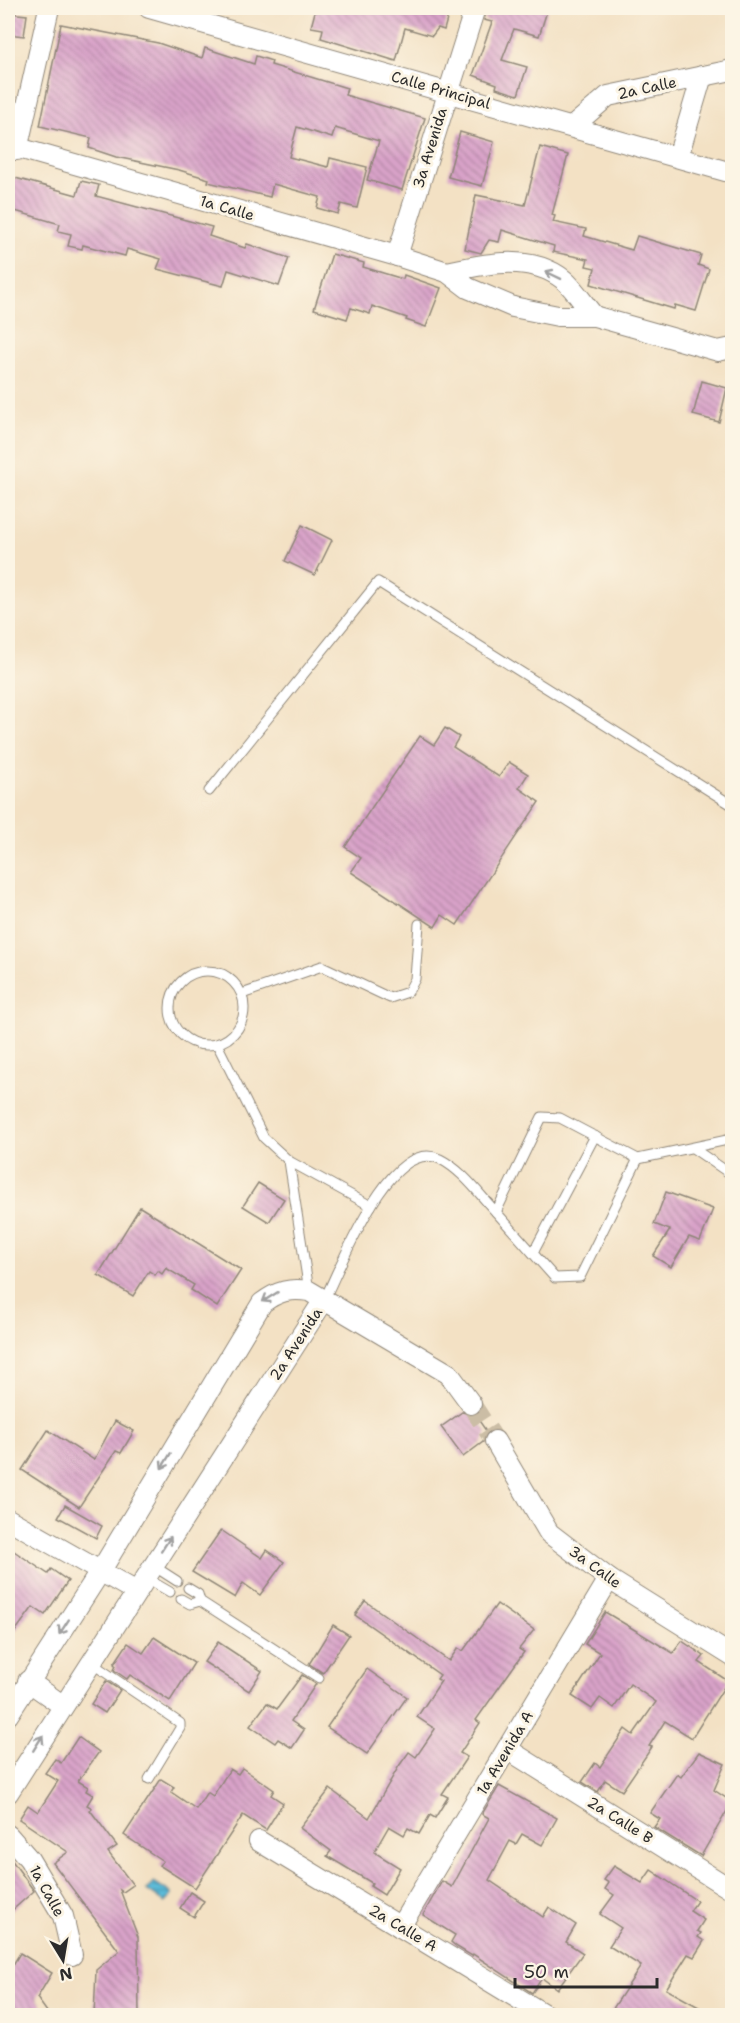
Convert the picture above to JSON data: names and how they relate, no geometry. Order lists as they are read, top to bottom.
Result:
{
  "streets": {
    "street": [
      "2a Calle",
      "Calle Principal",
      "3a Avenida",
      "1a Calle",
      "2a Avenida",
      "3a Calle",
      "1a Avenida A",
      "2a Calle B",
      "2a Calle A"
    ]
  },
  "crossings": [
    ["2a Calle", "Calle Principal"],
    ["Calle Principal", "3a Avenida"],
    ["3a Avenida", "1a Calle"],
    ["3a Calle", "1a Avenida A"],
    ["1a Avenida A", "2a Calle B"],
    ["1a Avenida A", "2a Calle A"]
  ],
  "scale_bar": "50 m",
  "north": "bottom"
}
